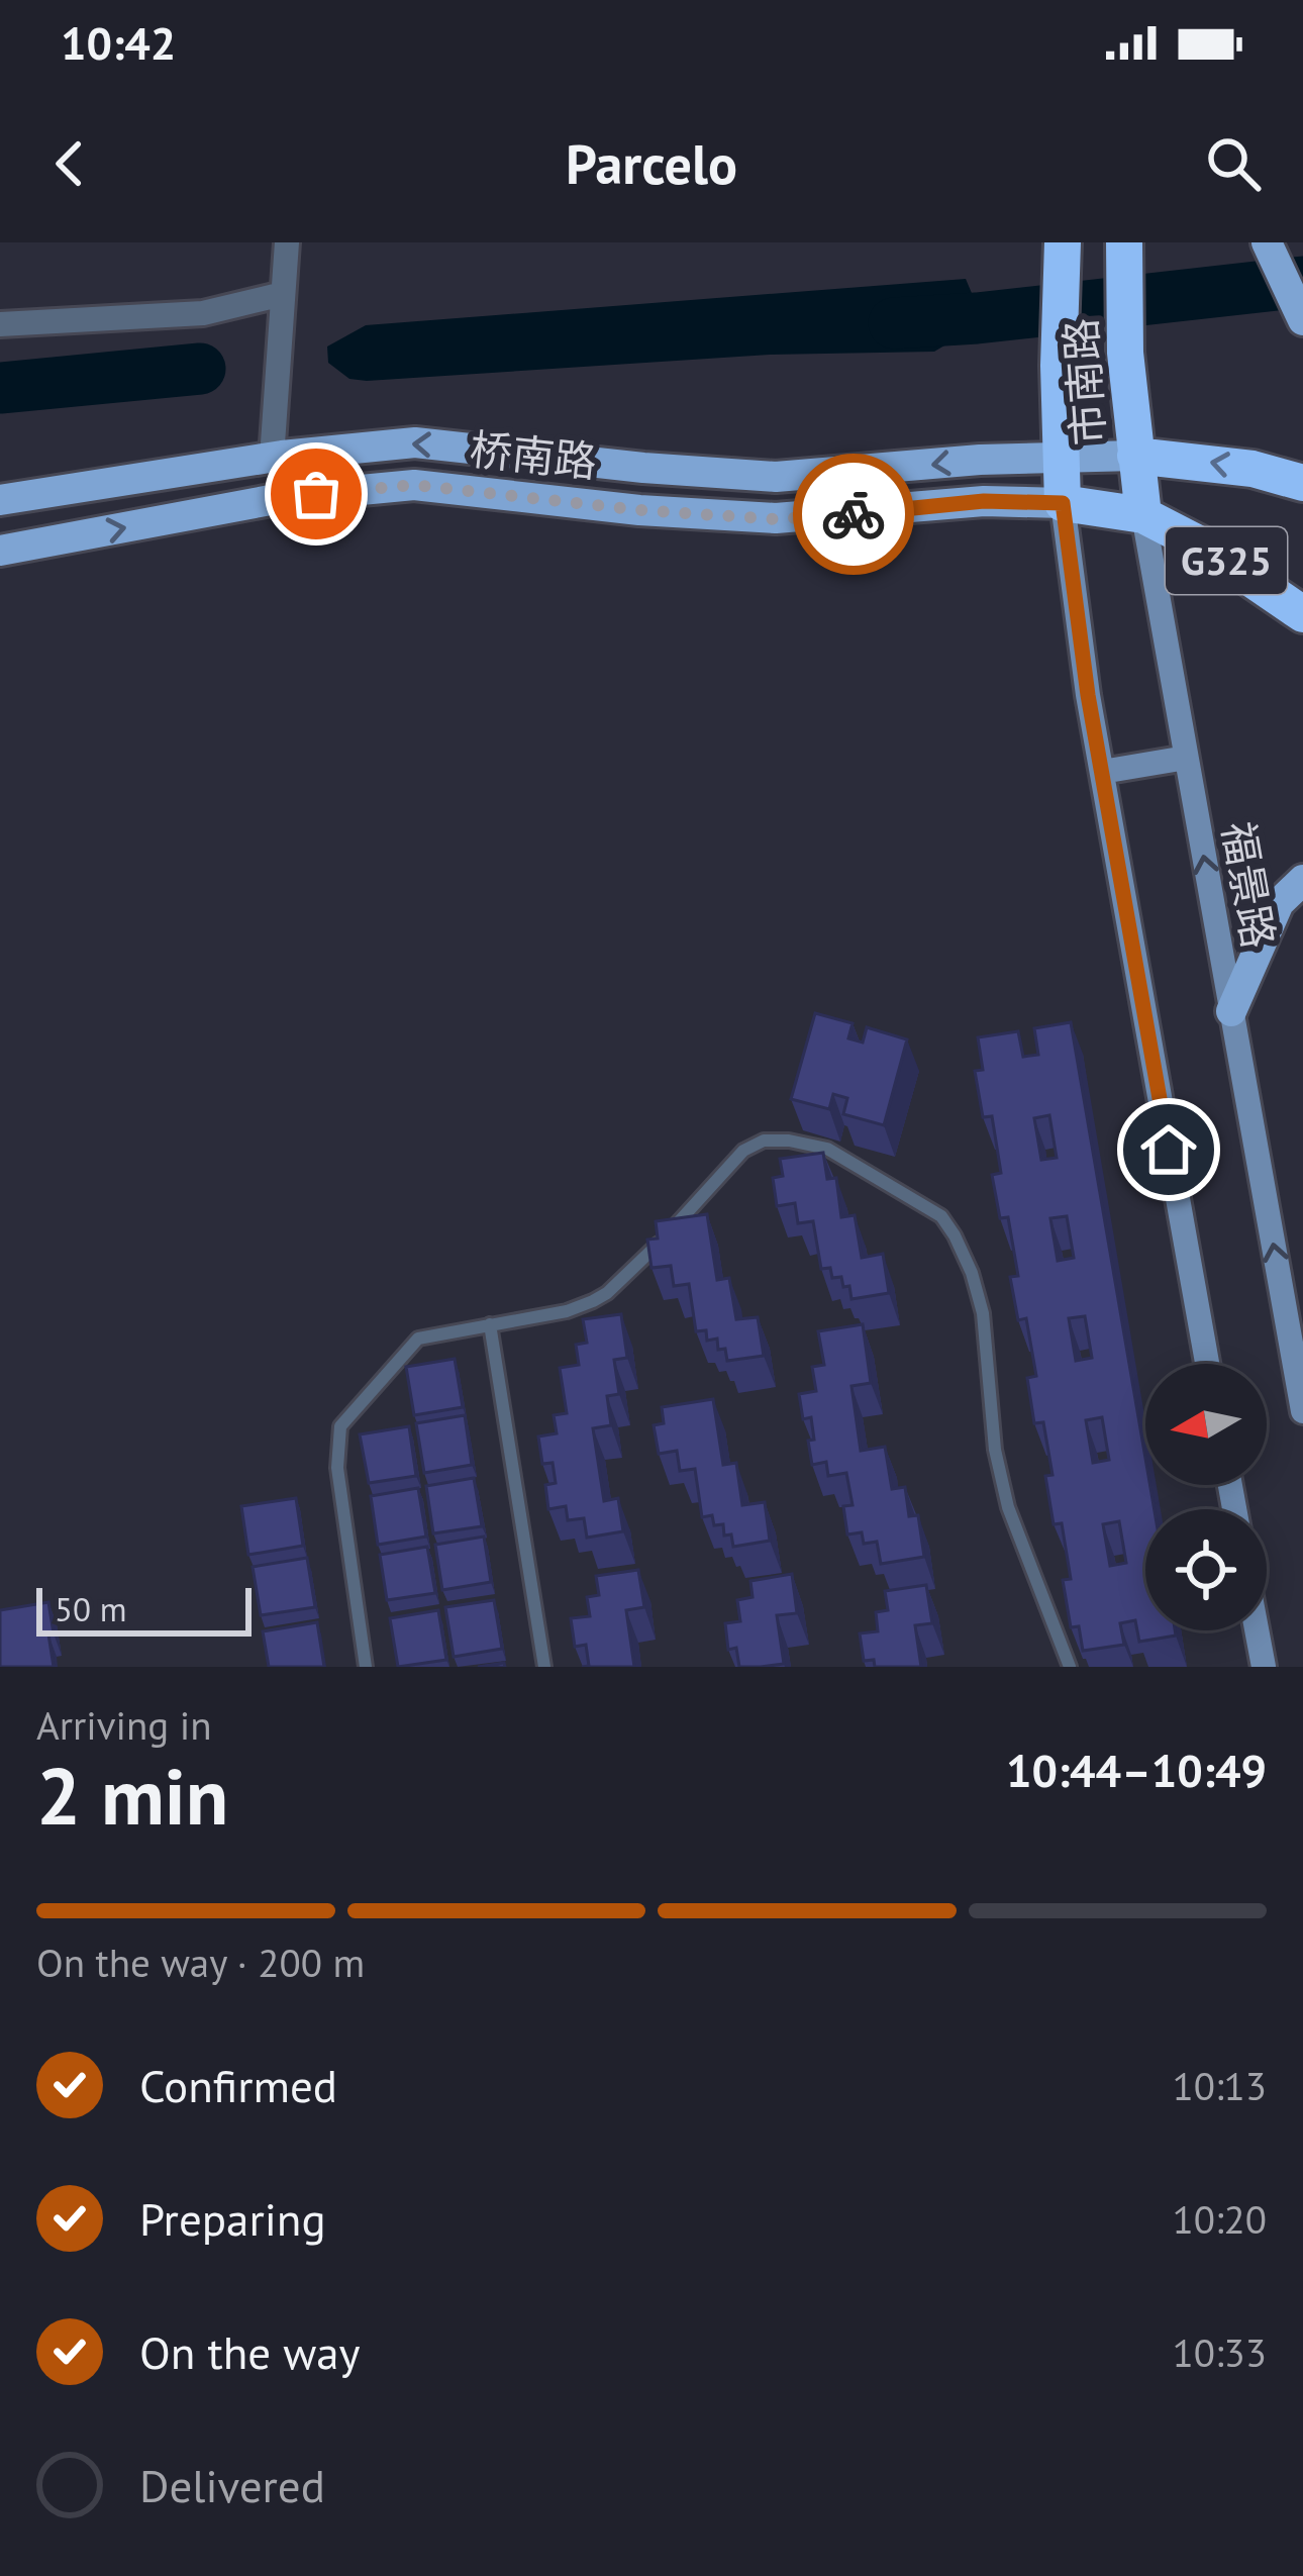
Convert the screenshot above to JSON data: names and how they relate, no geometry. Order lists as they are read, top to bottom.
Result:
{
  "streets": {
    "highway": ["市南路", "G325"],
    "main road": ["桥南路", "福景路"]
  },
  "crossings": [
    ["市南路", "桥南路"],
    ["市南路", "G325"],
    ["市南路", "福景路"],
    ["桥南路", "G325"],
    ["G325", "福景路"]
  ],
  "scale_bar": "50 m",
  "north": "left",
  "page": {
    "status": "10:42",
    "header": "Parcelo",
    "scale": "50 m",
    "heading": ["2 min", "Arriving in", "10:44–10:49"],
    "bar": "On the way · 200 m",
    "list": [
      ["Confirmed", "10:13"],
      ["Preparing", "10:20"],
      ["On the way", "10:33"],
      "Delivered"
    ]
  }
}
